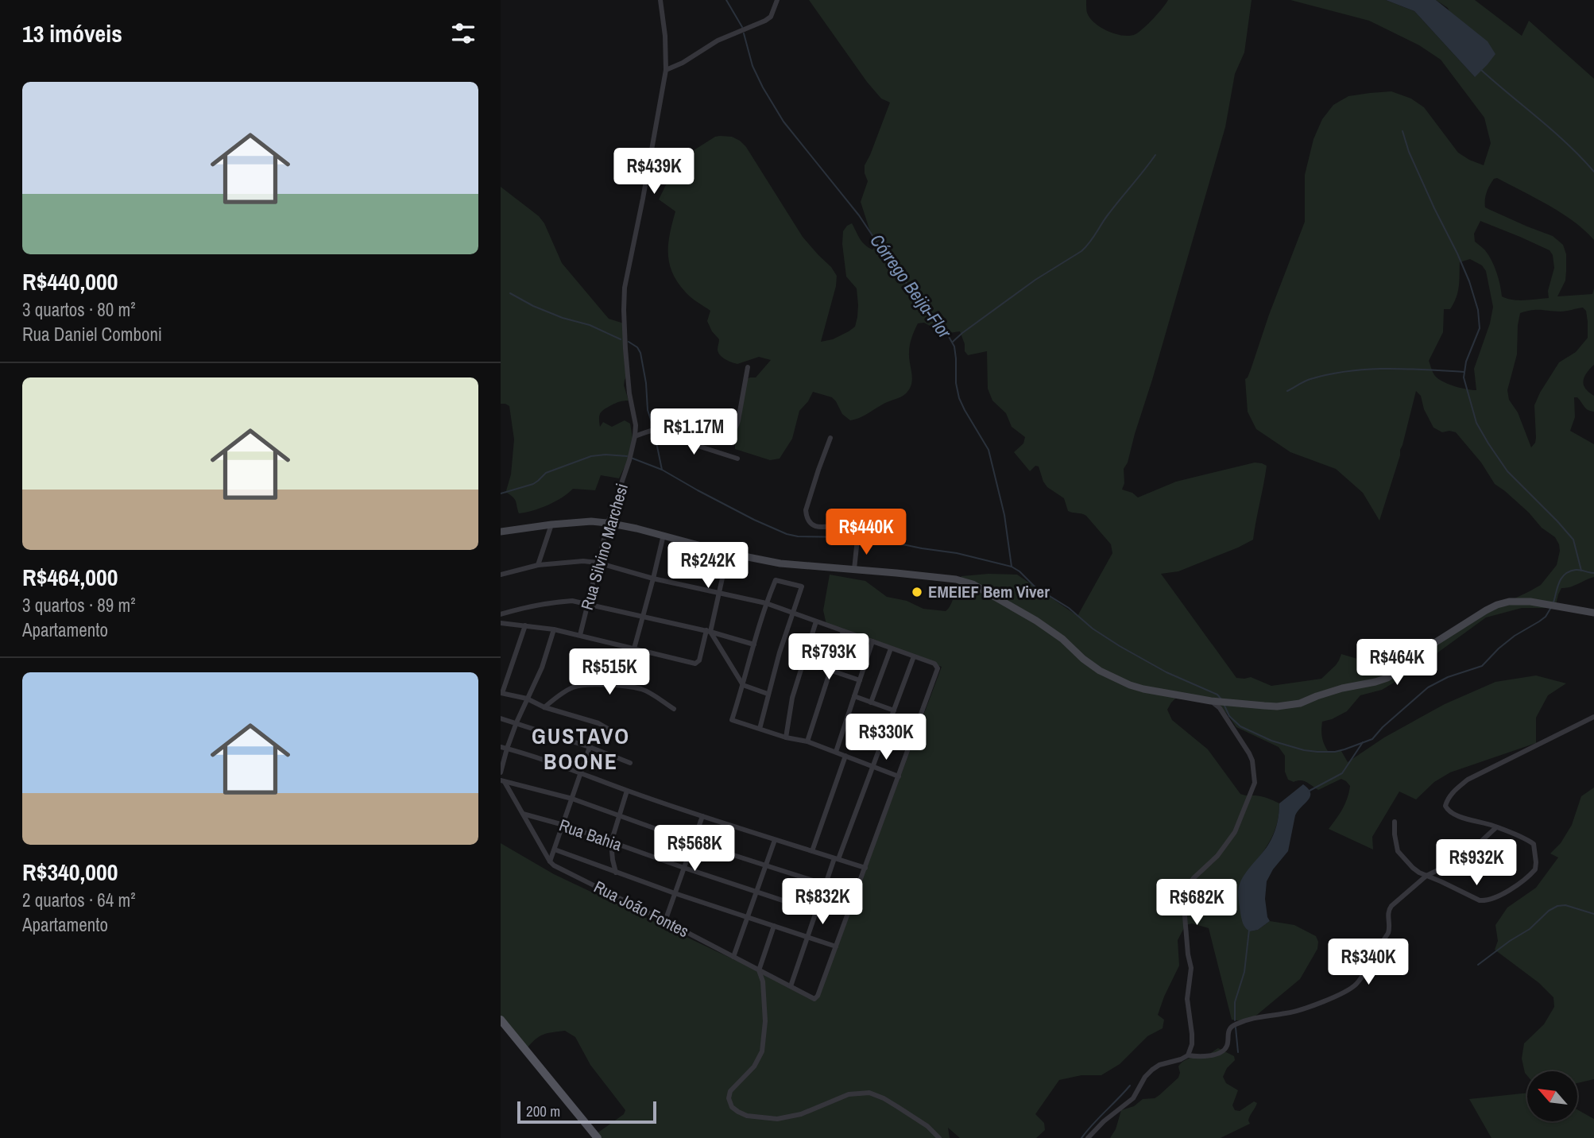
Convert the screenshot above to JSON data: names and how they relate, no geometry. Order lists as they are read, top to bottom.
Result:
{
  "streets": {
    "street": ["Rua Silvino Marchesi", "Rua Bahia", "Rua João Fontes"]
  },
  "districts": ["GUSTAVO BOONE"],
  "water": ["Córrego Beija-Flor"],
  "places": ["EMEIEF Bem Viver"],
  "scale_bar": "200 m",
  "north": "top left",
  "page": {
    "heading": "13 imóveis",
    "list": [
      {
        "name": "R$440,000",
        "note": "3 quartos · 80 m² · Rua Daniel Comboni"
      },
      {
        "name": "R$464,000",
        "note": "3 quartos · 89 m² · Apartamento"
      },
      {
        "name": "R$340,000",
        "note": "2 quartos · 64 m² · Apartamento"
      }
    ],
    "price": [
      "R$439K",
      "R$1.17M",
      "R$440K",
      "R$242K",
      "R$793K",
      "R$464K",
      "R$515K",
      "R$330K",
      "R$568K",
      "R$932K",
      "R$832K",
      "R$682K",
      "R$340K"
    ],
    "scale": "200 m"
  }
}
